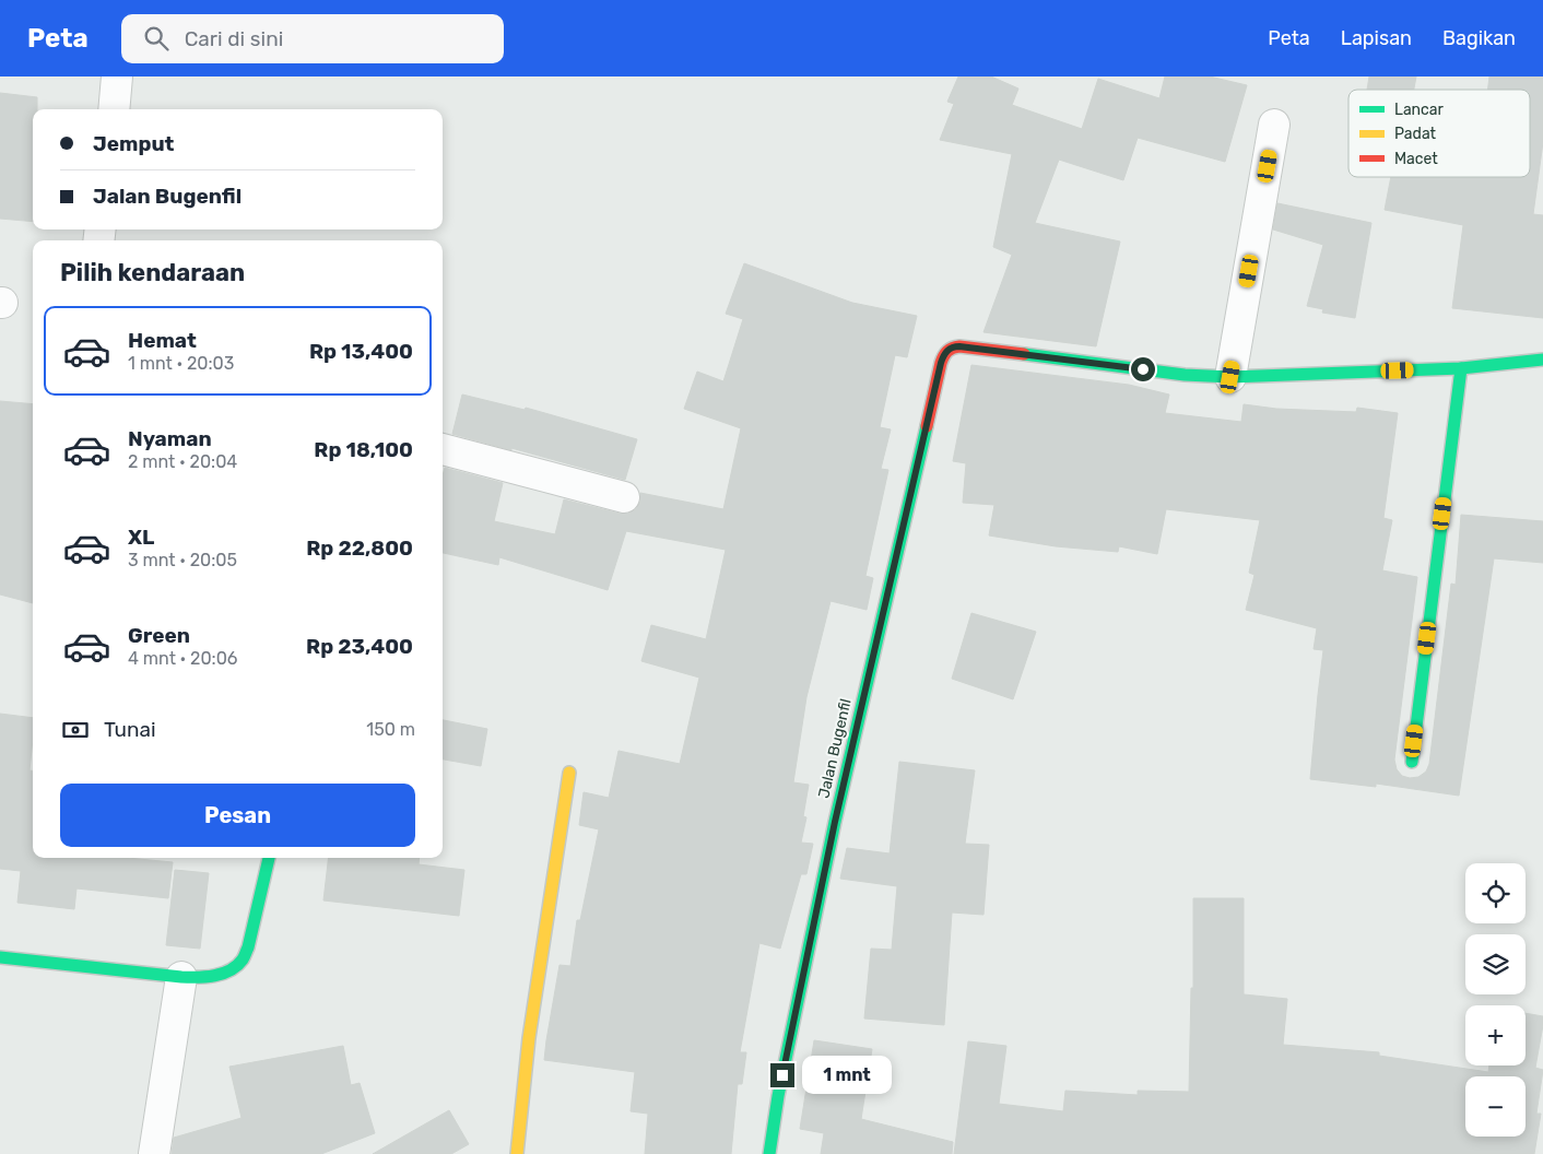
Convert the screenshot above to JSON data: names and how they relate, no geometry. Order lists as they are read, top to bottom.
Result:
{
  "streets": {
    "street": ["Jalan Bugenfil"]
  },
  "legend": ["Lancar", "Padat", "Macet"],
  "page": {
    "header": "Peta",
    "search": "Cari di sini",
    "nav": ["Peta", "Lapisan", "Bagikan"],
    "banner": ["Jemput", "Jalan Bugenfil"],
    "heading": "Pilih kendaraan",
    "list": [
      {
        "name": "Hemat",
        "note": "1 mnt · 20:03",
        "value": "Rp 13,400"
      },
      {
        "name": "Nyaman",
        "note": "2 mnt · 20:04",
        "value": "Rp 18,100"
      },
      {
        "name": "XL",
        "note": "3 mnt · 20:05",
        "value": "Rp 22,800"
      },
      {
        "name": "Green",
        "note": "4 mnt · 20:06",
        "value": "Rp 23,400"
      }
    ],
    "pay": ["Tunai", "150 m"],
    "buttons": "Pesan",
    "map_buttons": ["+", "−"],
    "bubble": "1 mnt"
  }
}
